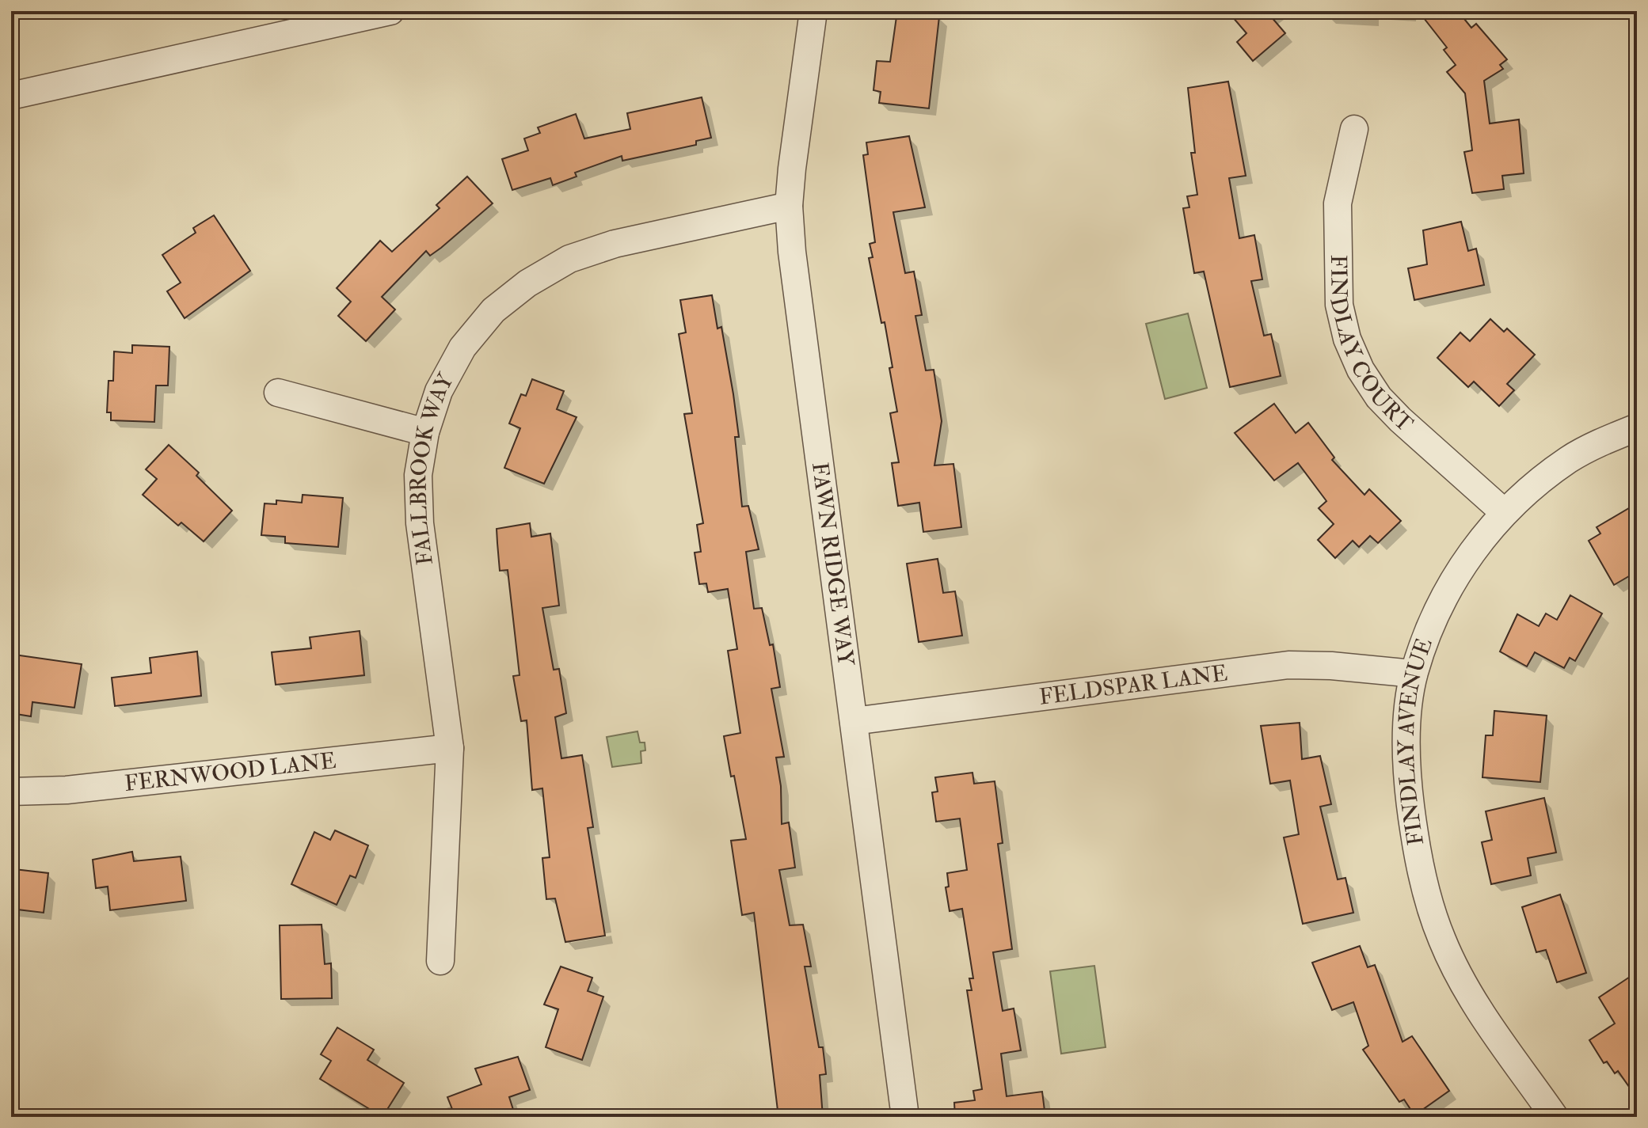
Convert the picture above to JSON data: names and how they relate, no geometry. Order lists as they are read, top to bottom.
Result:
{
  "streets": {
    "street": [
      "FINDLAY COURT",
      "FALLBROOK WAY",
      "FAWN RIDGE WAY",
      "FELDSPAR LANE",
      "FINDLAY AVENUE",
      "FERNWOOD LANE"
    ]
  },
  "crossings": [
    ["FINDLAY COURT", "FINDLAY AVENUE"],
    ["FALLBROOK WAY", "FAWN RIDGE WAY"],
    ["FALLBROOK WAY", "FERNWOOD LANE"],
    ["FAWN RIDGE WAY", "FELDSPAR LANE"],
    ["FELDSPAR LANE", "FINDLAY AVENUE"]
  ]
}
